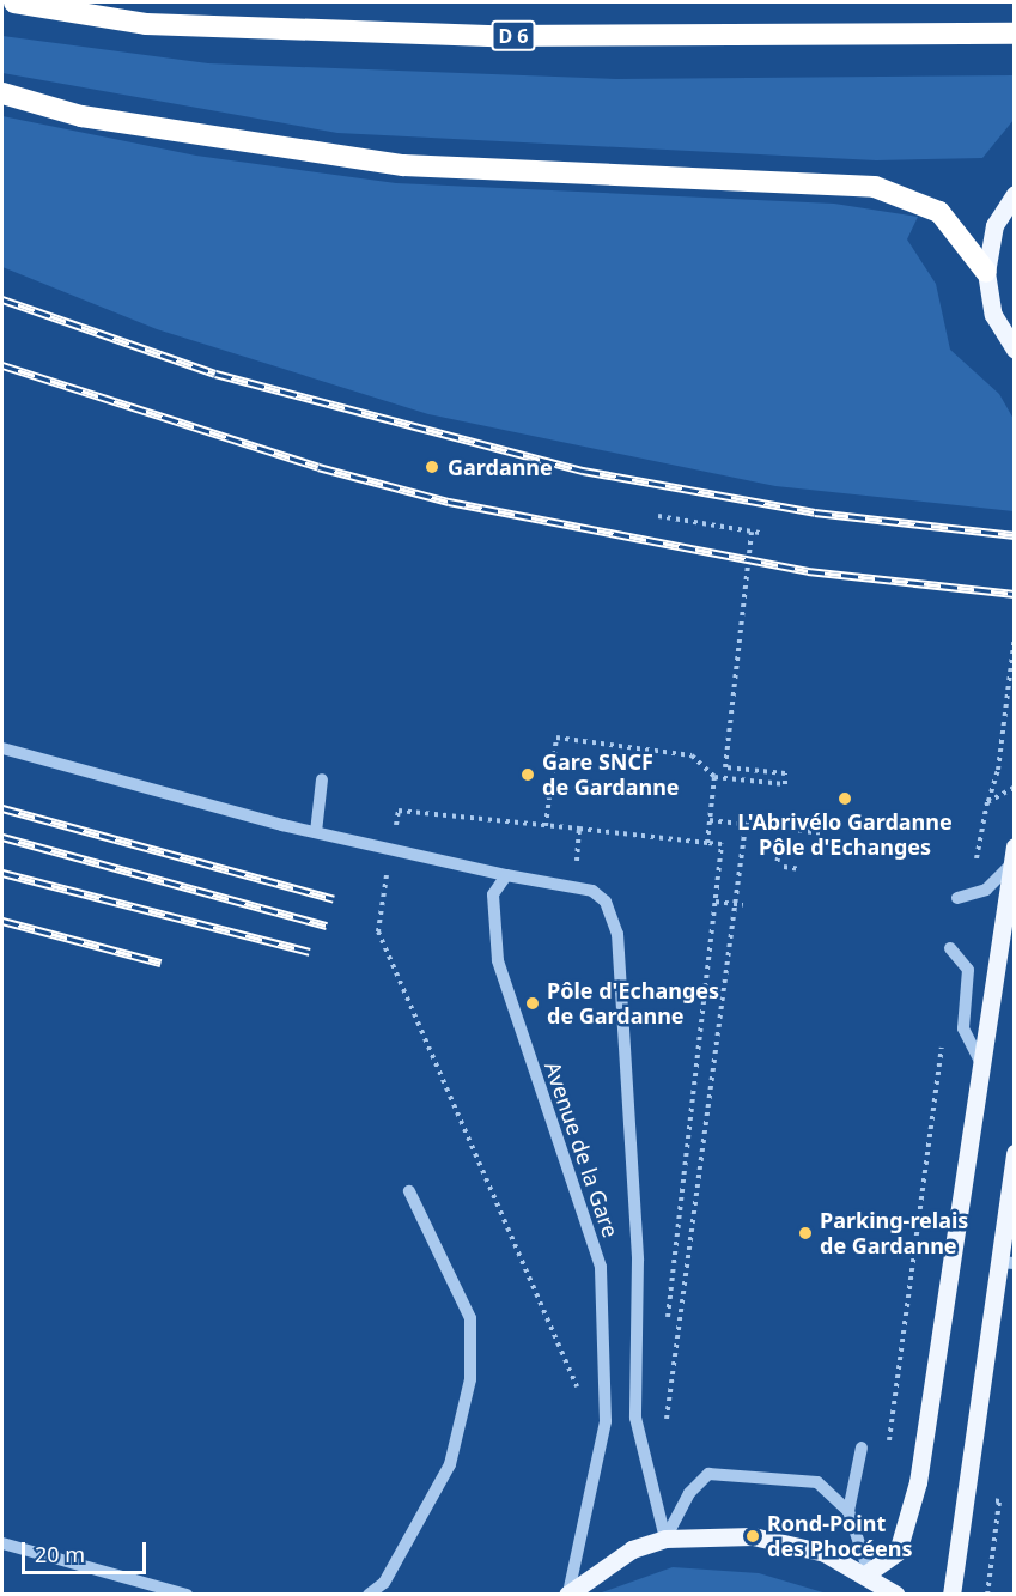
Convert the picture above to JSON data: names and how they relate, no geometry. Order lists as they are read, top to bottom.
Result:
{
  "streets": {
    "highway": ["D 6"],
    "lane": ["Avenue de la Gare"]
  },
  "places": [
    "Gardanne",
    "Gare SNCF de Gardanne",
    "L'Abrivélo Gardanne Pôle d'Echanges",
    "Pôle d'Echanges de Gardanne",
    "Parking-relais de Gardanne",
    "Rond-Point des Phocéens"
  ],
  "scale_bar": "20 m"
}
